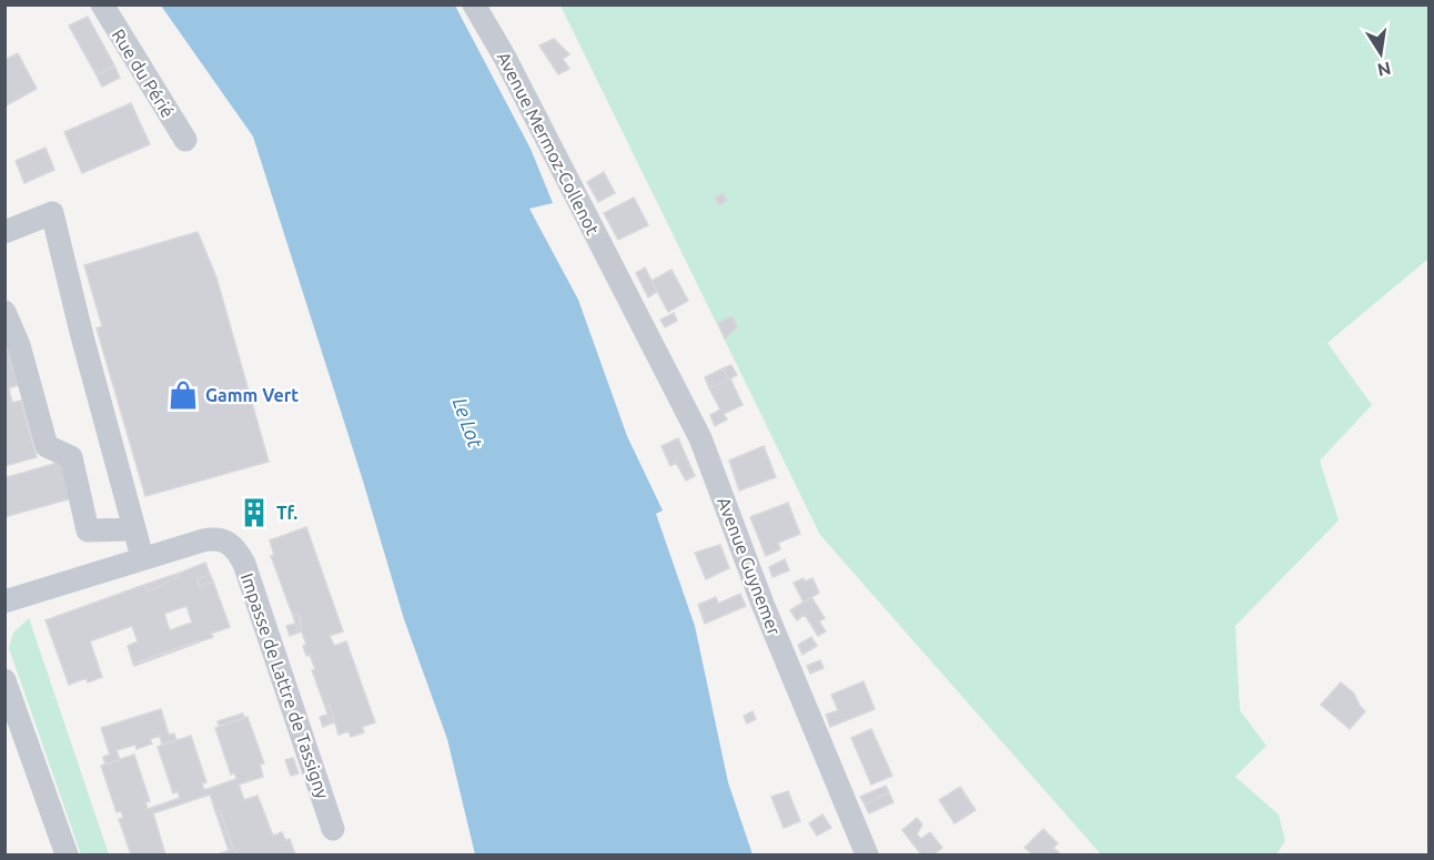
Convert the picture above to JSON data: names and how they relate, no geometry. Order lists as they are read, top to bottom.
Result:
{
  "streets": {
    "street": [
      "Rue du Périé",
      "Avenue Mermoz-Collenot",
      "Avenue Guynemer",
      "Impasse de Lattre de Tassigny"
    ]
  },
  "crossings": [
    ["Avenue Mermoz-Collenot", "Avenue Guynemer"]
  ],
  "water": ["Le Lot"],
  "places": {
    "shop": ["Gamm Vert"],
    "building": ["Tf."]
  },
  "north": "bottom"
}
